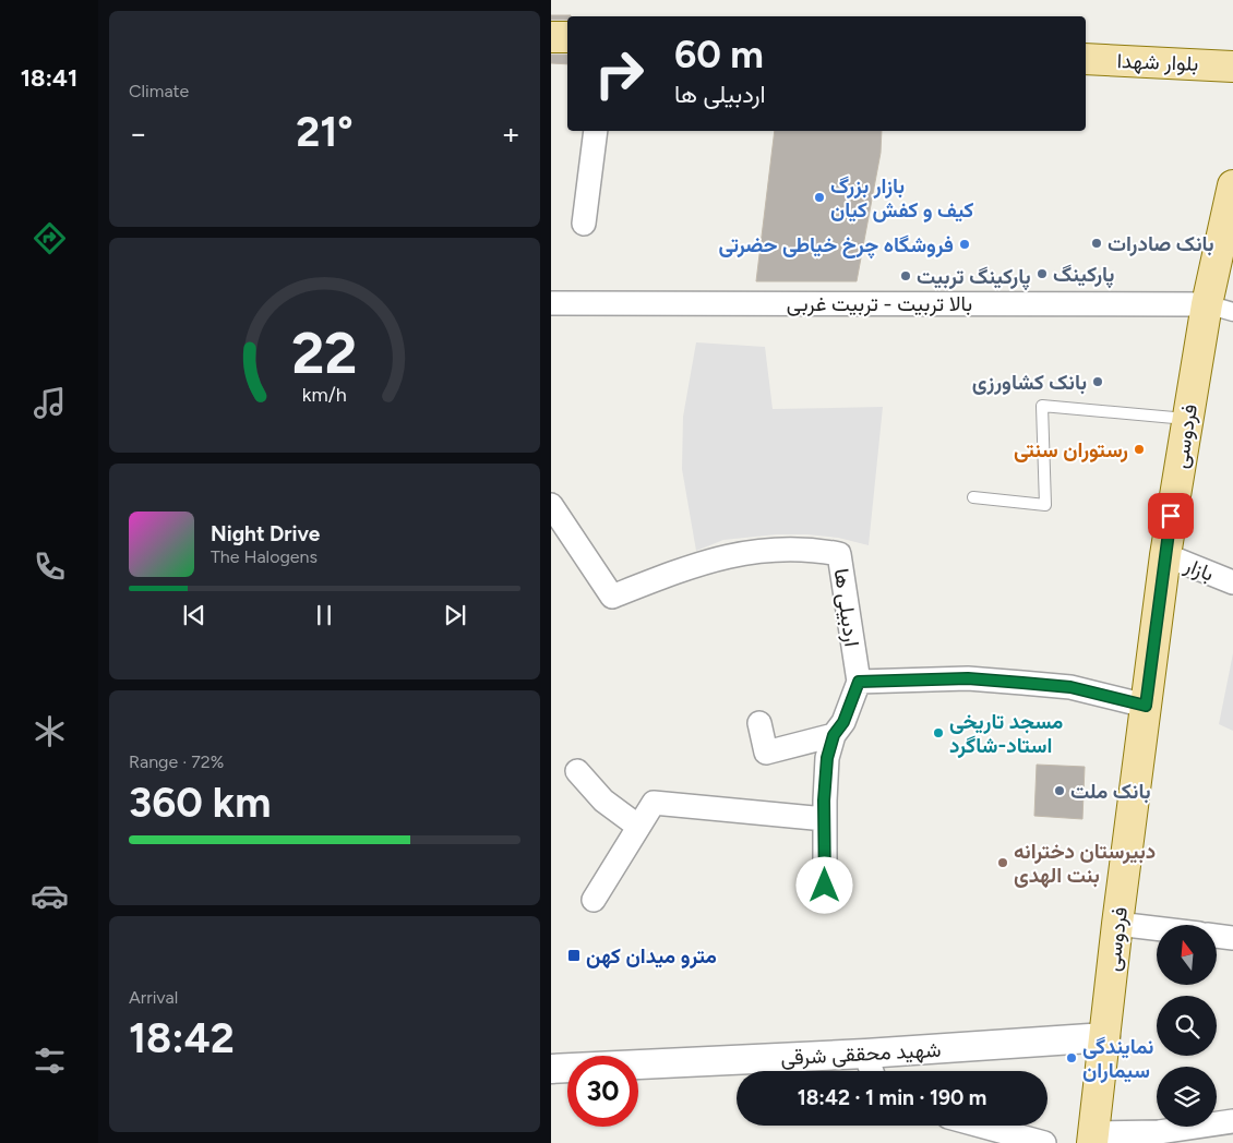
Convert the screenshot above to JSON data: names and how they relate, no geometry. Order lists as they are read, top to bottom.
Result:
{
  "streets": {
    "main road": ["بلوار شهدا", "فردوسی"],
    "street": [
      "بالا تربیت - تربیت غربی",
      "بازار",
      "اردبیلی ها",
      "شهید محققی شرقی"
    ]
  },
  "crossings": [
    ["بالا تربیت - تربیت غربی", "فردوسی"],
    ["فردوسی", "بازار"],
    ["فردوسی", "شهید محققی شرقی"]
  ],
  "places": {
    "other": [
      "بازار بزرگ کیف و کفش کیان",
      "بانک صادرات",
      "فروشگاه چرخ خیاطی حضرتی",
      "پارکینگ",
      "پارکینگ تربیت",
      "بانک کشاورزی",
      "رستوران سنتی",
      "مسجد تاریخی استاد-شاگرد",
      "بانک ملت",
      "دبیرستان دخترانه بنت الهدی",
      "نمایندگی سیماران"
    ],
    "transit": ["مترو میدان کهن"]
  },
  "north": "top",
  "page": {
    "tabs": "18:41",
    "tile": [
      "Climate",
      ["Range · 72%", "360 km"],
      ["Arrival", "18:42"]
    ],
    "turn": ["60 m", "اردبیلی ها"],
    "heat": ["−", "21°", "+"],
    "song": ["Night Drive", "The Halogens"],
    "limit": "30",
    "trip": "18:42 · 1 min · 190 m",
    "gauge": ["22", "km/h"]
  }
}
